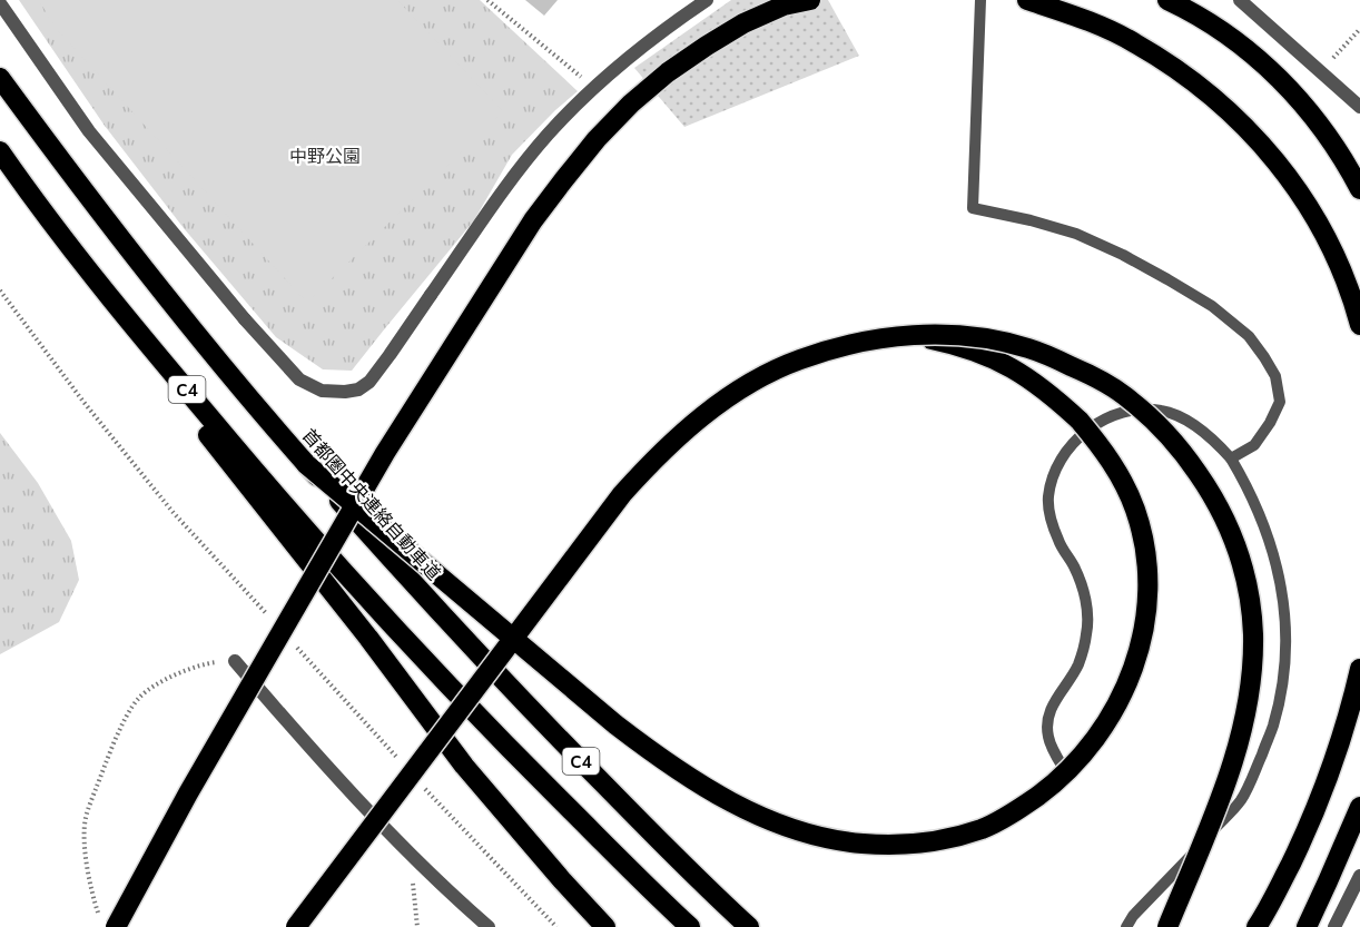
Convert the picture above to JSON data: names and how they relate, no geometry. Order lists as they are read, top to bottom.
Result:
{
  "streets": {
    "highway": ["C4", "首都圏中央連絡自動車道"]
  },
  "parks": ["中野公園"]
}
